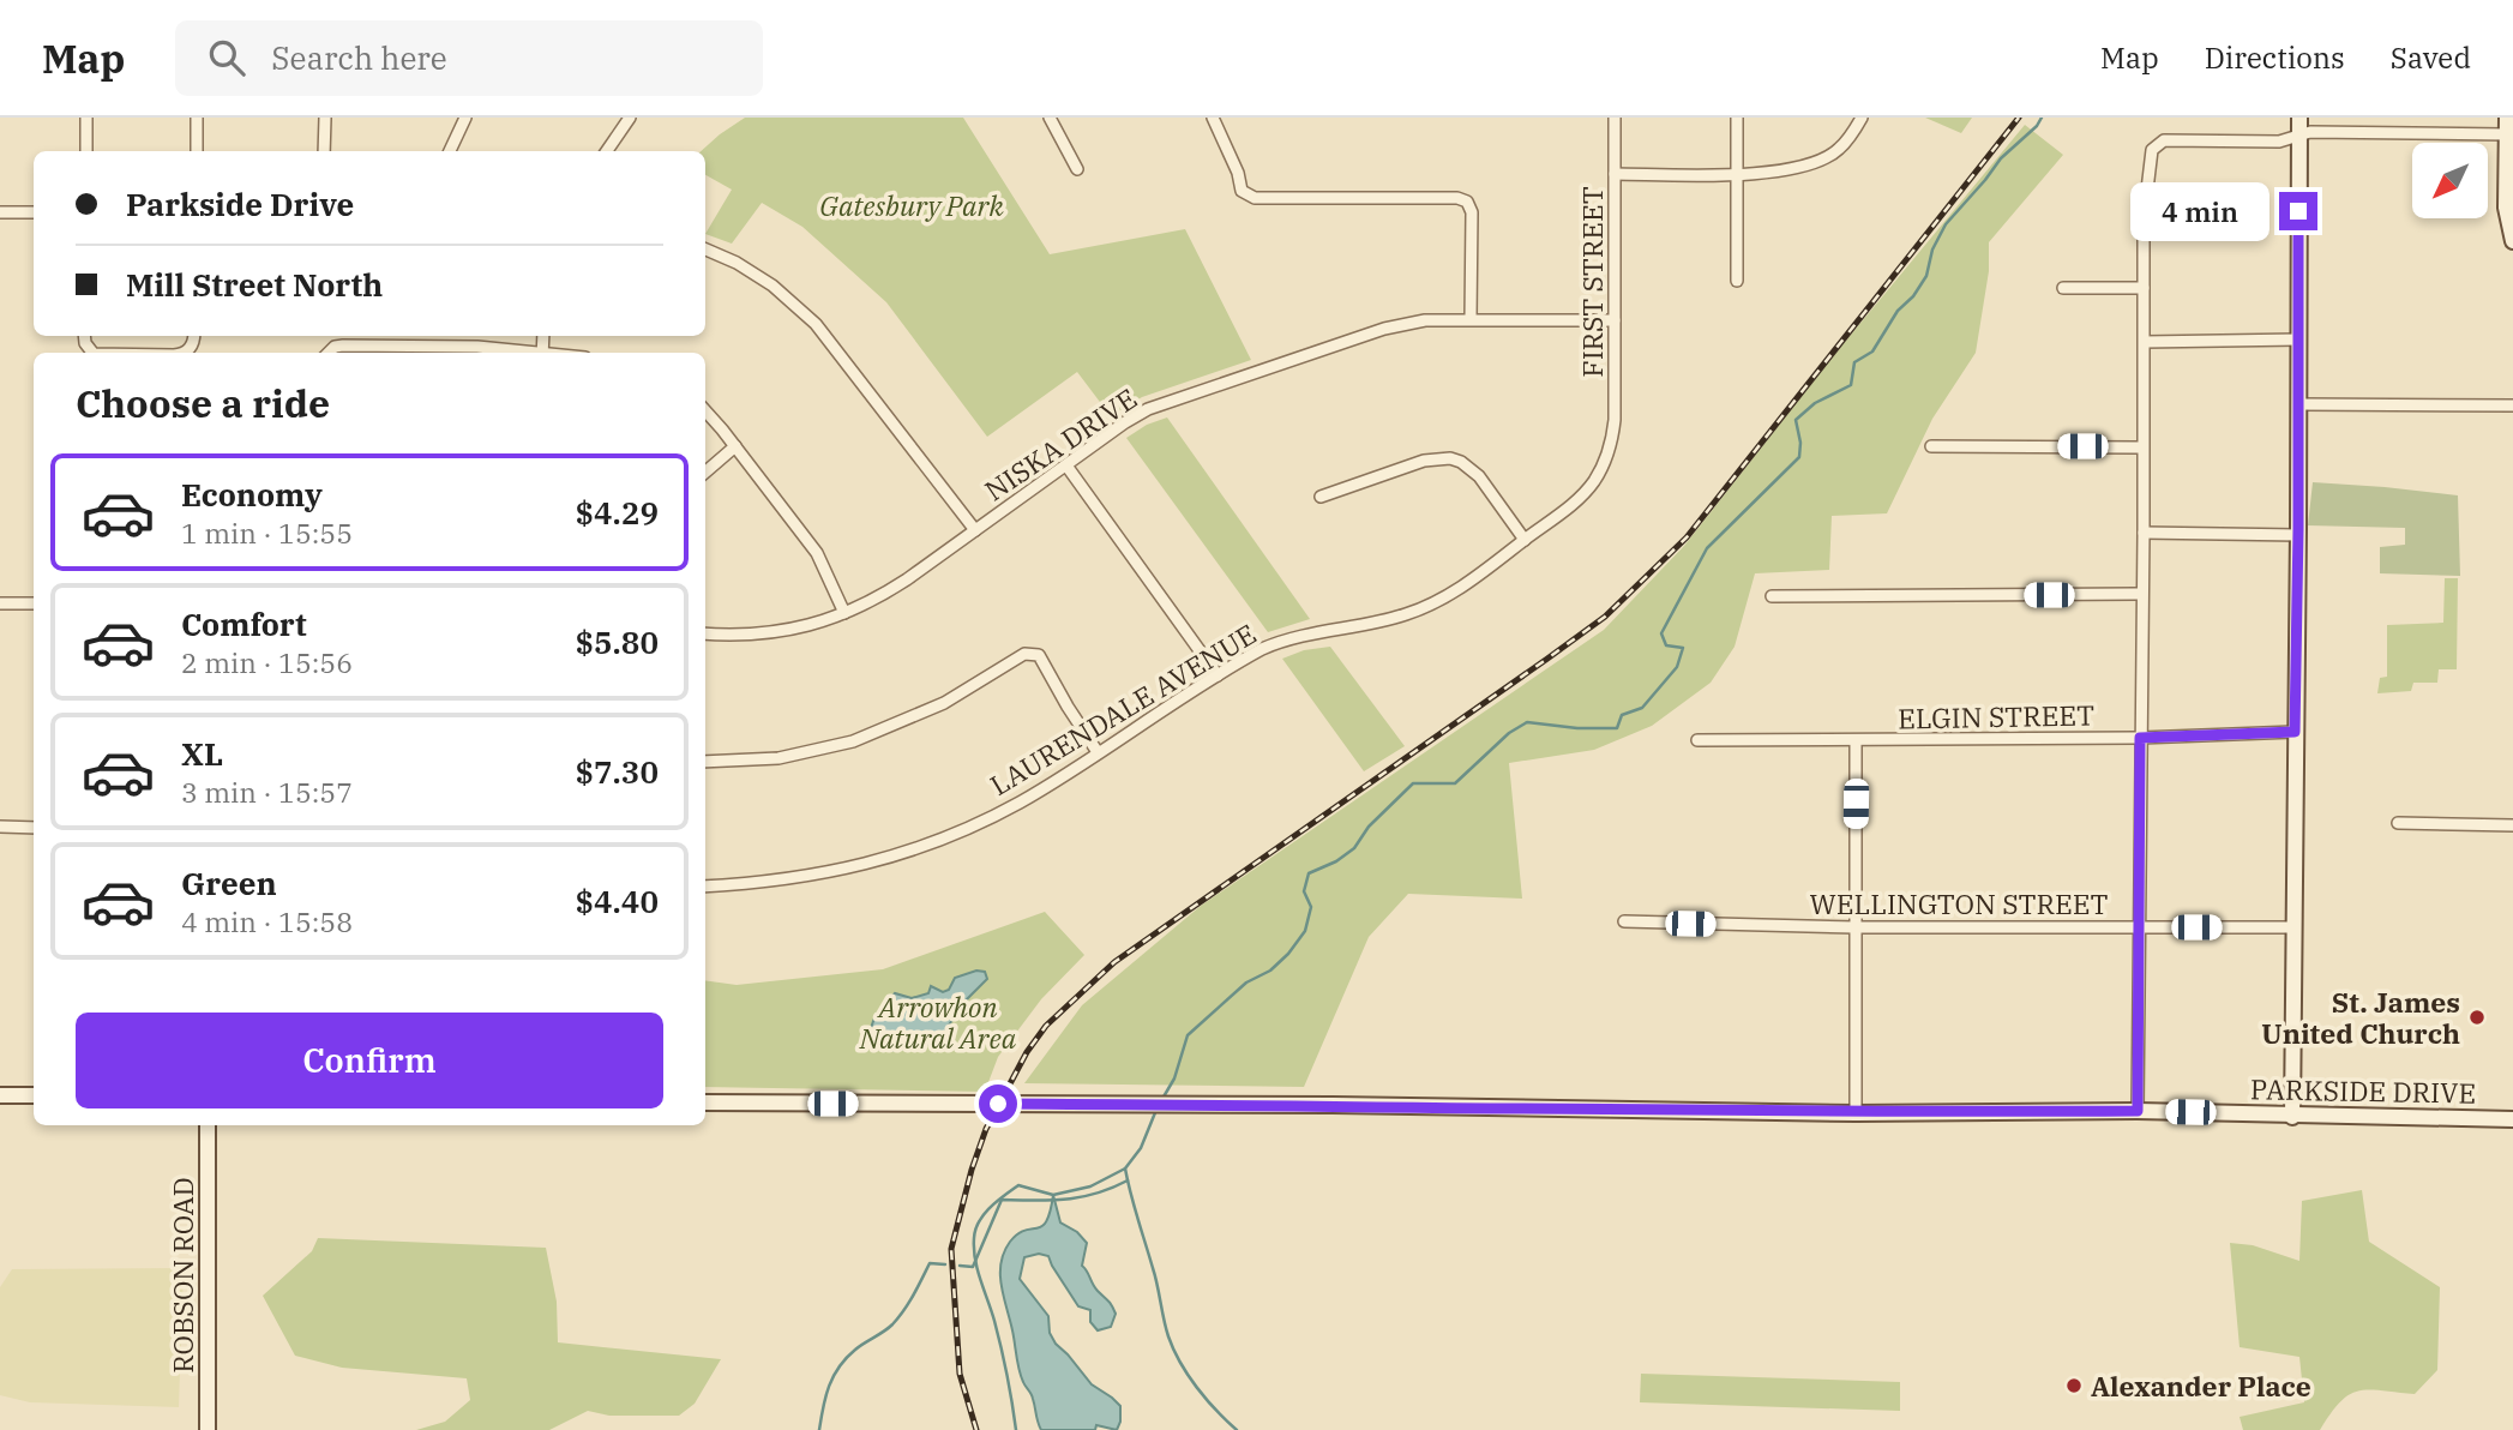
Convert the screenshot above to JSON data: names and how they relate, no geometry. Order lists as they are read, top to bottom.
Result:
{
  "streets": {
    "main road": ["PARKSIDE DRIVE", "ROBSON ROAD"],
    "street": [
      "FIRST STREET",
      "NISKA DRIVE",
      "LAURENDALE AVENUE",
      "ELGIN STREET",
      "WELLINGTON STREET"
    ]
  },
  "crossings": [
    ["FIRST STREET", "NISKA DRIVE"],
    ["FIRST STREET", "LAURENDALE AVENUE"]
  ],
  "parks": ["Gatesbury Park", "Arrowhon Natural Area"],
  "places": ["St. James United Church", "Alexander Place"],
  "north": "bottom left",
  "page": {
    "header": "Map",
    "search": "Search here",
    "nav": ["Map", "Directions", "Saved"],
    "banner": ["Parkside Drive", "Mill Street North"],
    "bubble": "4 min",
    "heading": "Choose a ride",
    "list": [
      {
        "name": "Economy",
        "note": "1 min · 15:55",
        "value": "$4.29"
      },
      {
        "name": "Comfort",
        "note": "2 min · 15:56",
        "value": "$5.80"
      },
      {
        "name": "XL",
        "note": "3 min · 15:57",
        "value": "$7.30"
      },
      {
        "name": "Green",
        "note": "4 min · 15:58",
        "value": "$4.40"
      }
    ],
    "buttons": "Confirm"
  }
}
